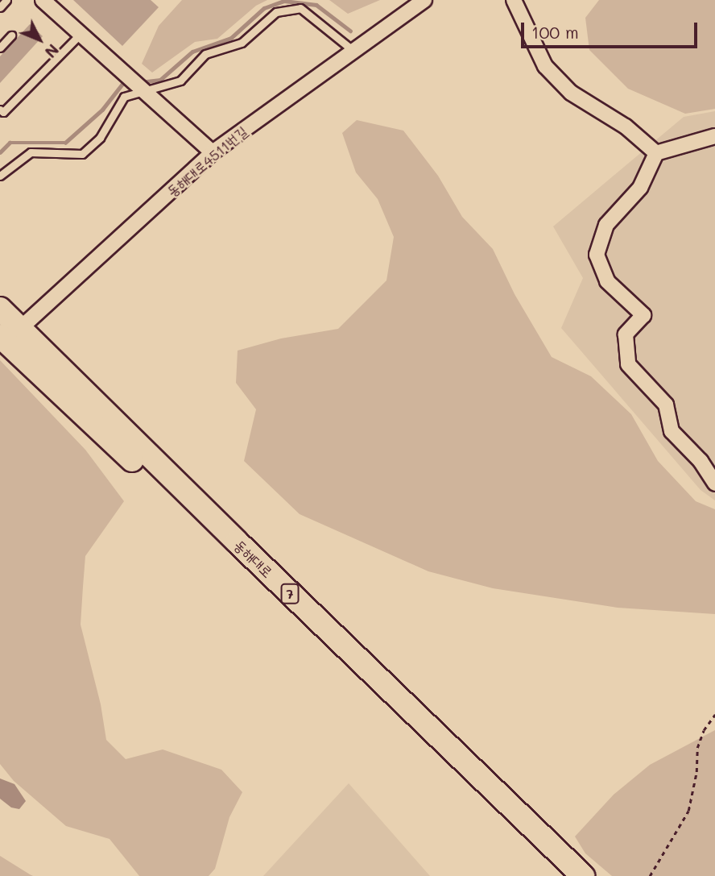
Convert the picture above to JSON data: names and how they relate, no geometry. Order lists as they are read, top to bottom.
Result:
{
  "streets": {
    "main road": ["동해대로", "7"],
    "street": ["동해대로4511번길"]
  },
  "crossings": [
    ["동해대로4511번길", "동해대로"]
  ],
  "scale_bar": "100 m",
  "north": "bottom right"
}
